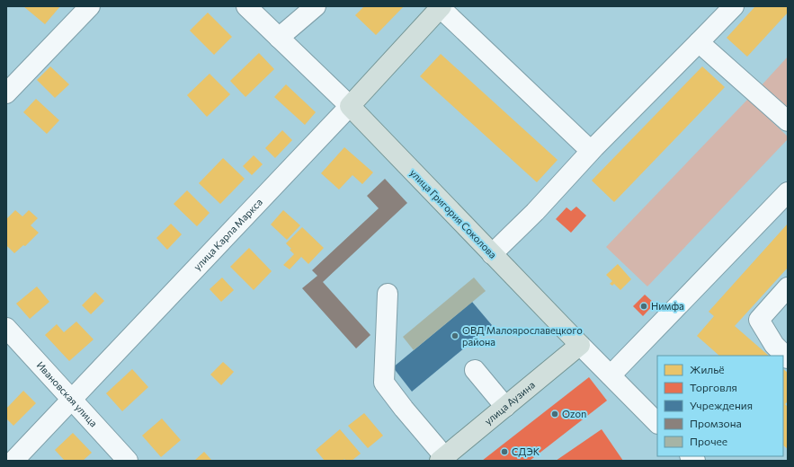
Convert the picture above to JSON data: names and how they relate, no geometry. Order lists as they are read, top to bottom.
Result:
{
  "streets": {
    "main road": ["улица Григория Соколова", "улица Карла Маркса", "улица Аузина"],
    "street": ["Ивановская улица"]
  },
  "crossings": [
    ["улица Григория Соколова", "улица Карла Маркса"],
    ["улица Григория Соколова", "улица Аузина"],
    ["улица Карла Маркса", "Ивановская улица"]
  ],
  "places": [
    "Нимфа",
    "ОВД Малоярославецкого района",
    "Ozon",
    "СДЭК"
  ],
  "legend": [
    "Жильё",
    "Торговля",
    "Учреждения",
    "Промзона",
    "Прочее"
  ]
}
